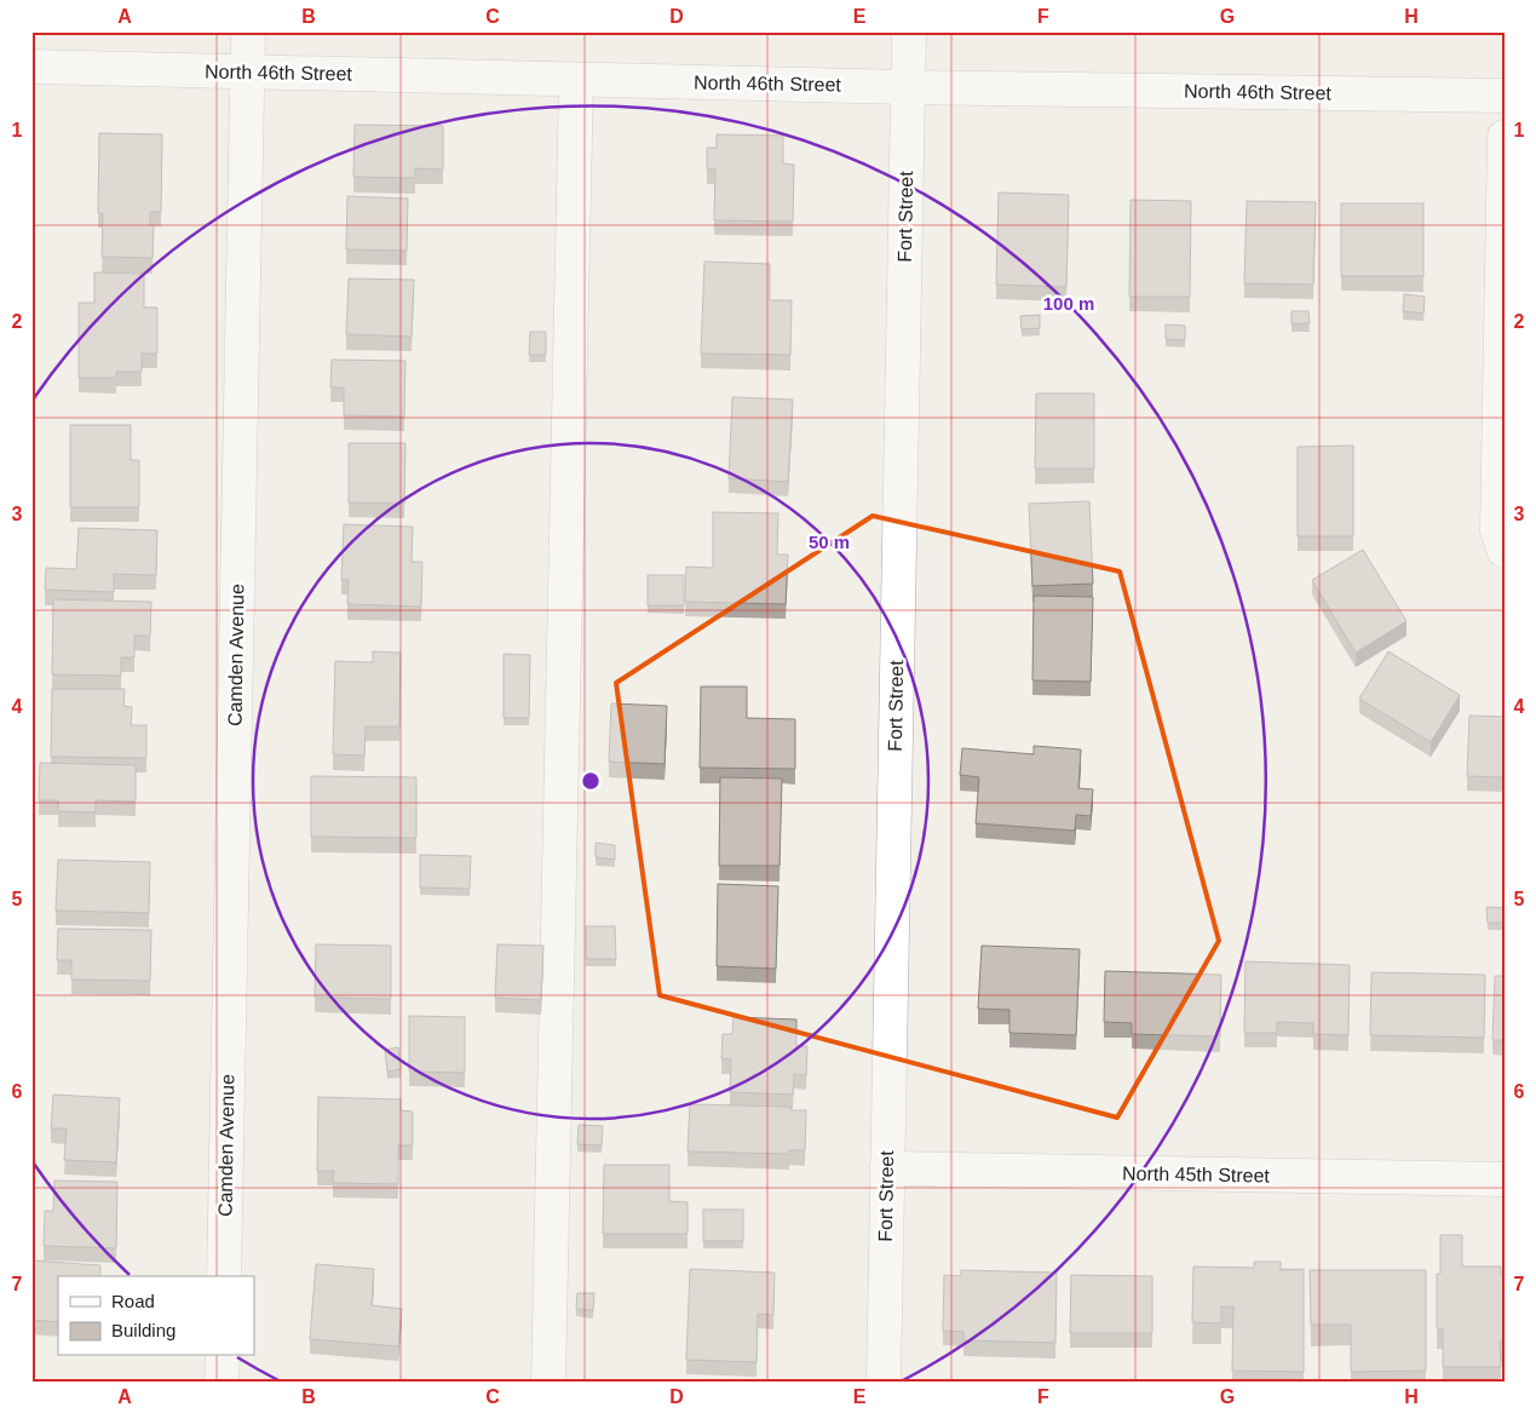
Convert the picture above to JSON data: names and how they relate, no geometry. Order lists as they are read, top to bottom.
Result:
{
  "streets": {
    "street": [
      "North 46th Street",
      "Fort Street",
      "Camden Avenue",
      "North 45th Street"
    ]
  },
  "crossings": [
    ["North 46th Street", "Fort Street"],
    ["North 46th Street", "Camden Avenue"],
    ["Fort Street", "North 45th Street"]
  ],
  "legend": ["Road", "Building"],
  "grid": {
    "columns": [
      "A",
      "B",
      "C",
      "D",
      "E",
      "F",
      "G",
      "H"
    ],
    "rows": [
      "1",
      "2",
      "3",
      "4",
      "5",
      "6",
      "7"
    ]
  },
  "rings": ["100 m", "50 m"]
}
